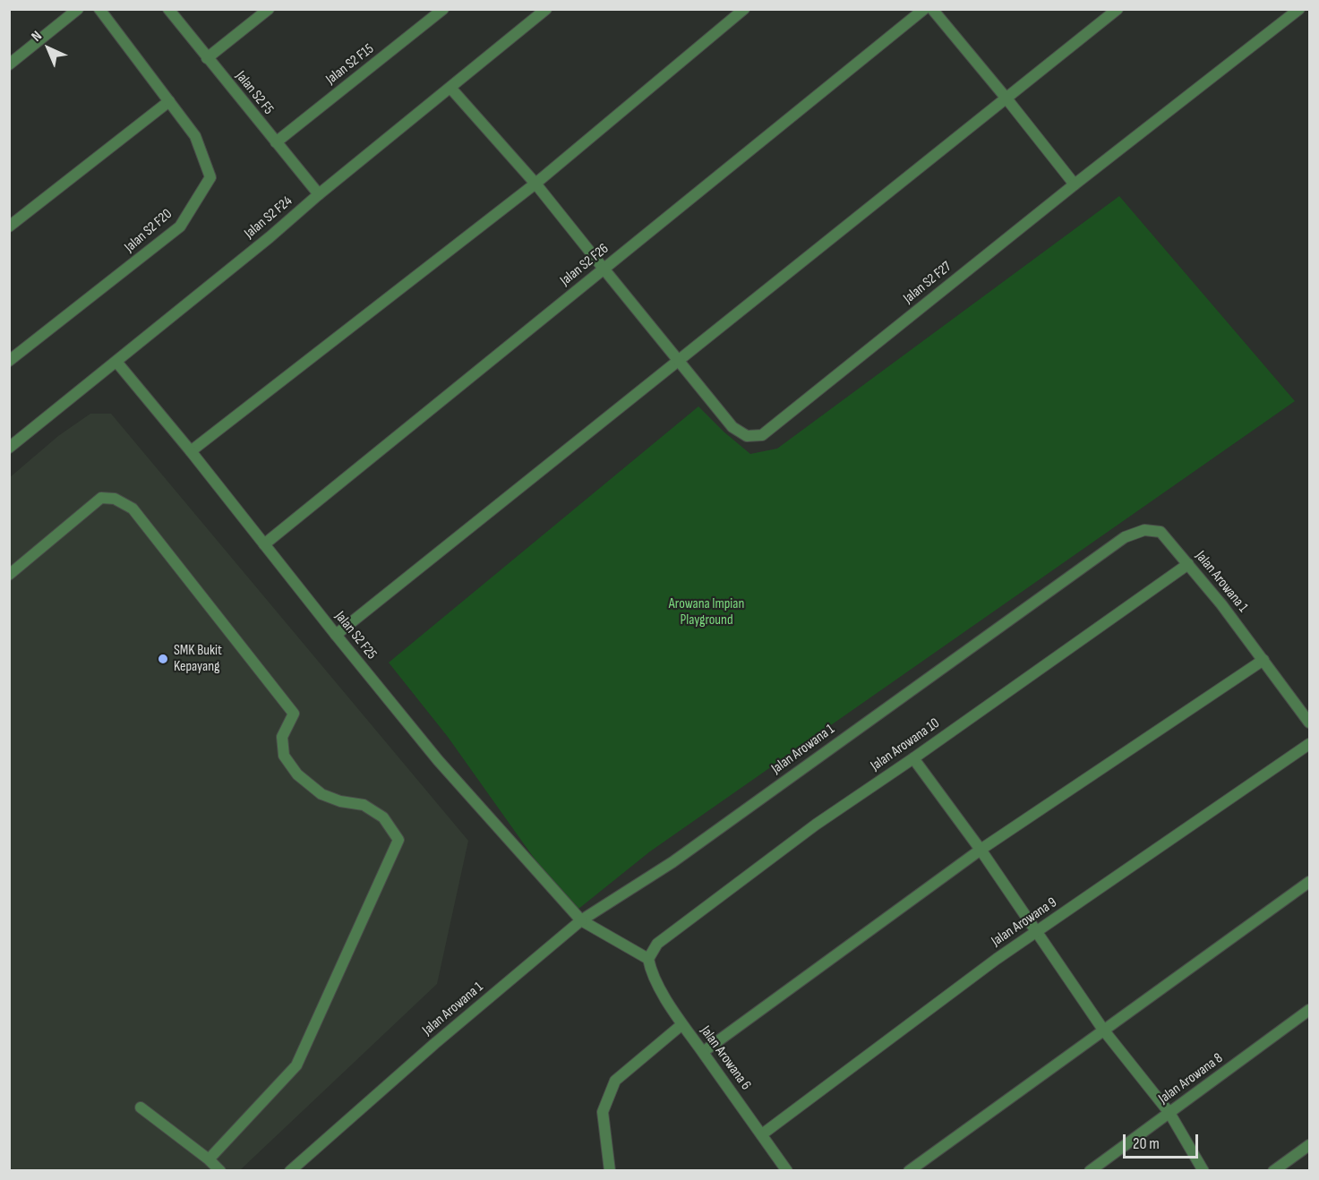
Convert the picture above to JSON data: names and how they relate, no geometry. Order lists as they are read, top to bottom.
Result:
{
  "streets": {
    "street": [
      "Jalan S2 F15",
      "Jalan S2 F5",
      "Jalan S2 F24",
      "Jalan S2 F20",
      "Jalan S2 F26",
      "Jalan S2 F27",
      "Jalan Arowana 1",
      "Jalan S2 F25",
      "Jalan Arowana 10",
      "Jalan Arowana 9",
      "Jalan Arowana 6",
      "Jalan Arowana 8"
    ]
  },
  "crossings": [
    ["Jalan S2 F15", "Jalan S2 F5"],
    ["Jalan S2 F5", "Jalan S2 F24"],
    ["Jalan S2 F24", "Jalan S2 F27"],
    ["Jalan S2 F24", "Jalan S2 F25"],
    ["Jalan S2 F26", "Jalan S2 F27"],
    ["Jalan S2 F26", "Jalan S2 F25"],
    ["Jalan Arowana 1", "Jalan S2 F25"],
    ["Jalan Arowana 1", "Jalan Arowana 10"],
    ["Jalan S2 F25", "Jalan Arowana 10"],
    ["Jalan S2 F25", "Jalan Arowana 6"],
    ["Jalan Arowana 10", "Jalan Arowana 6"],
    ["Jalan Arowana 9", "Jalan Arowana 6"]
  ],
  "parks": ["Arowana Impian Playground"],
  "places": ["SMK Bukit Kepayang"],
  "scale_bar": "20 m",
  "north": "top left"
}
